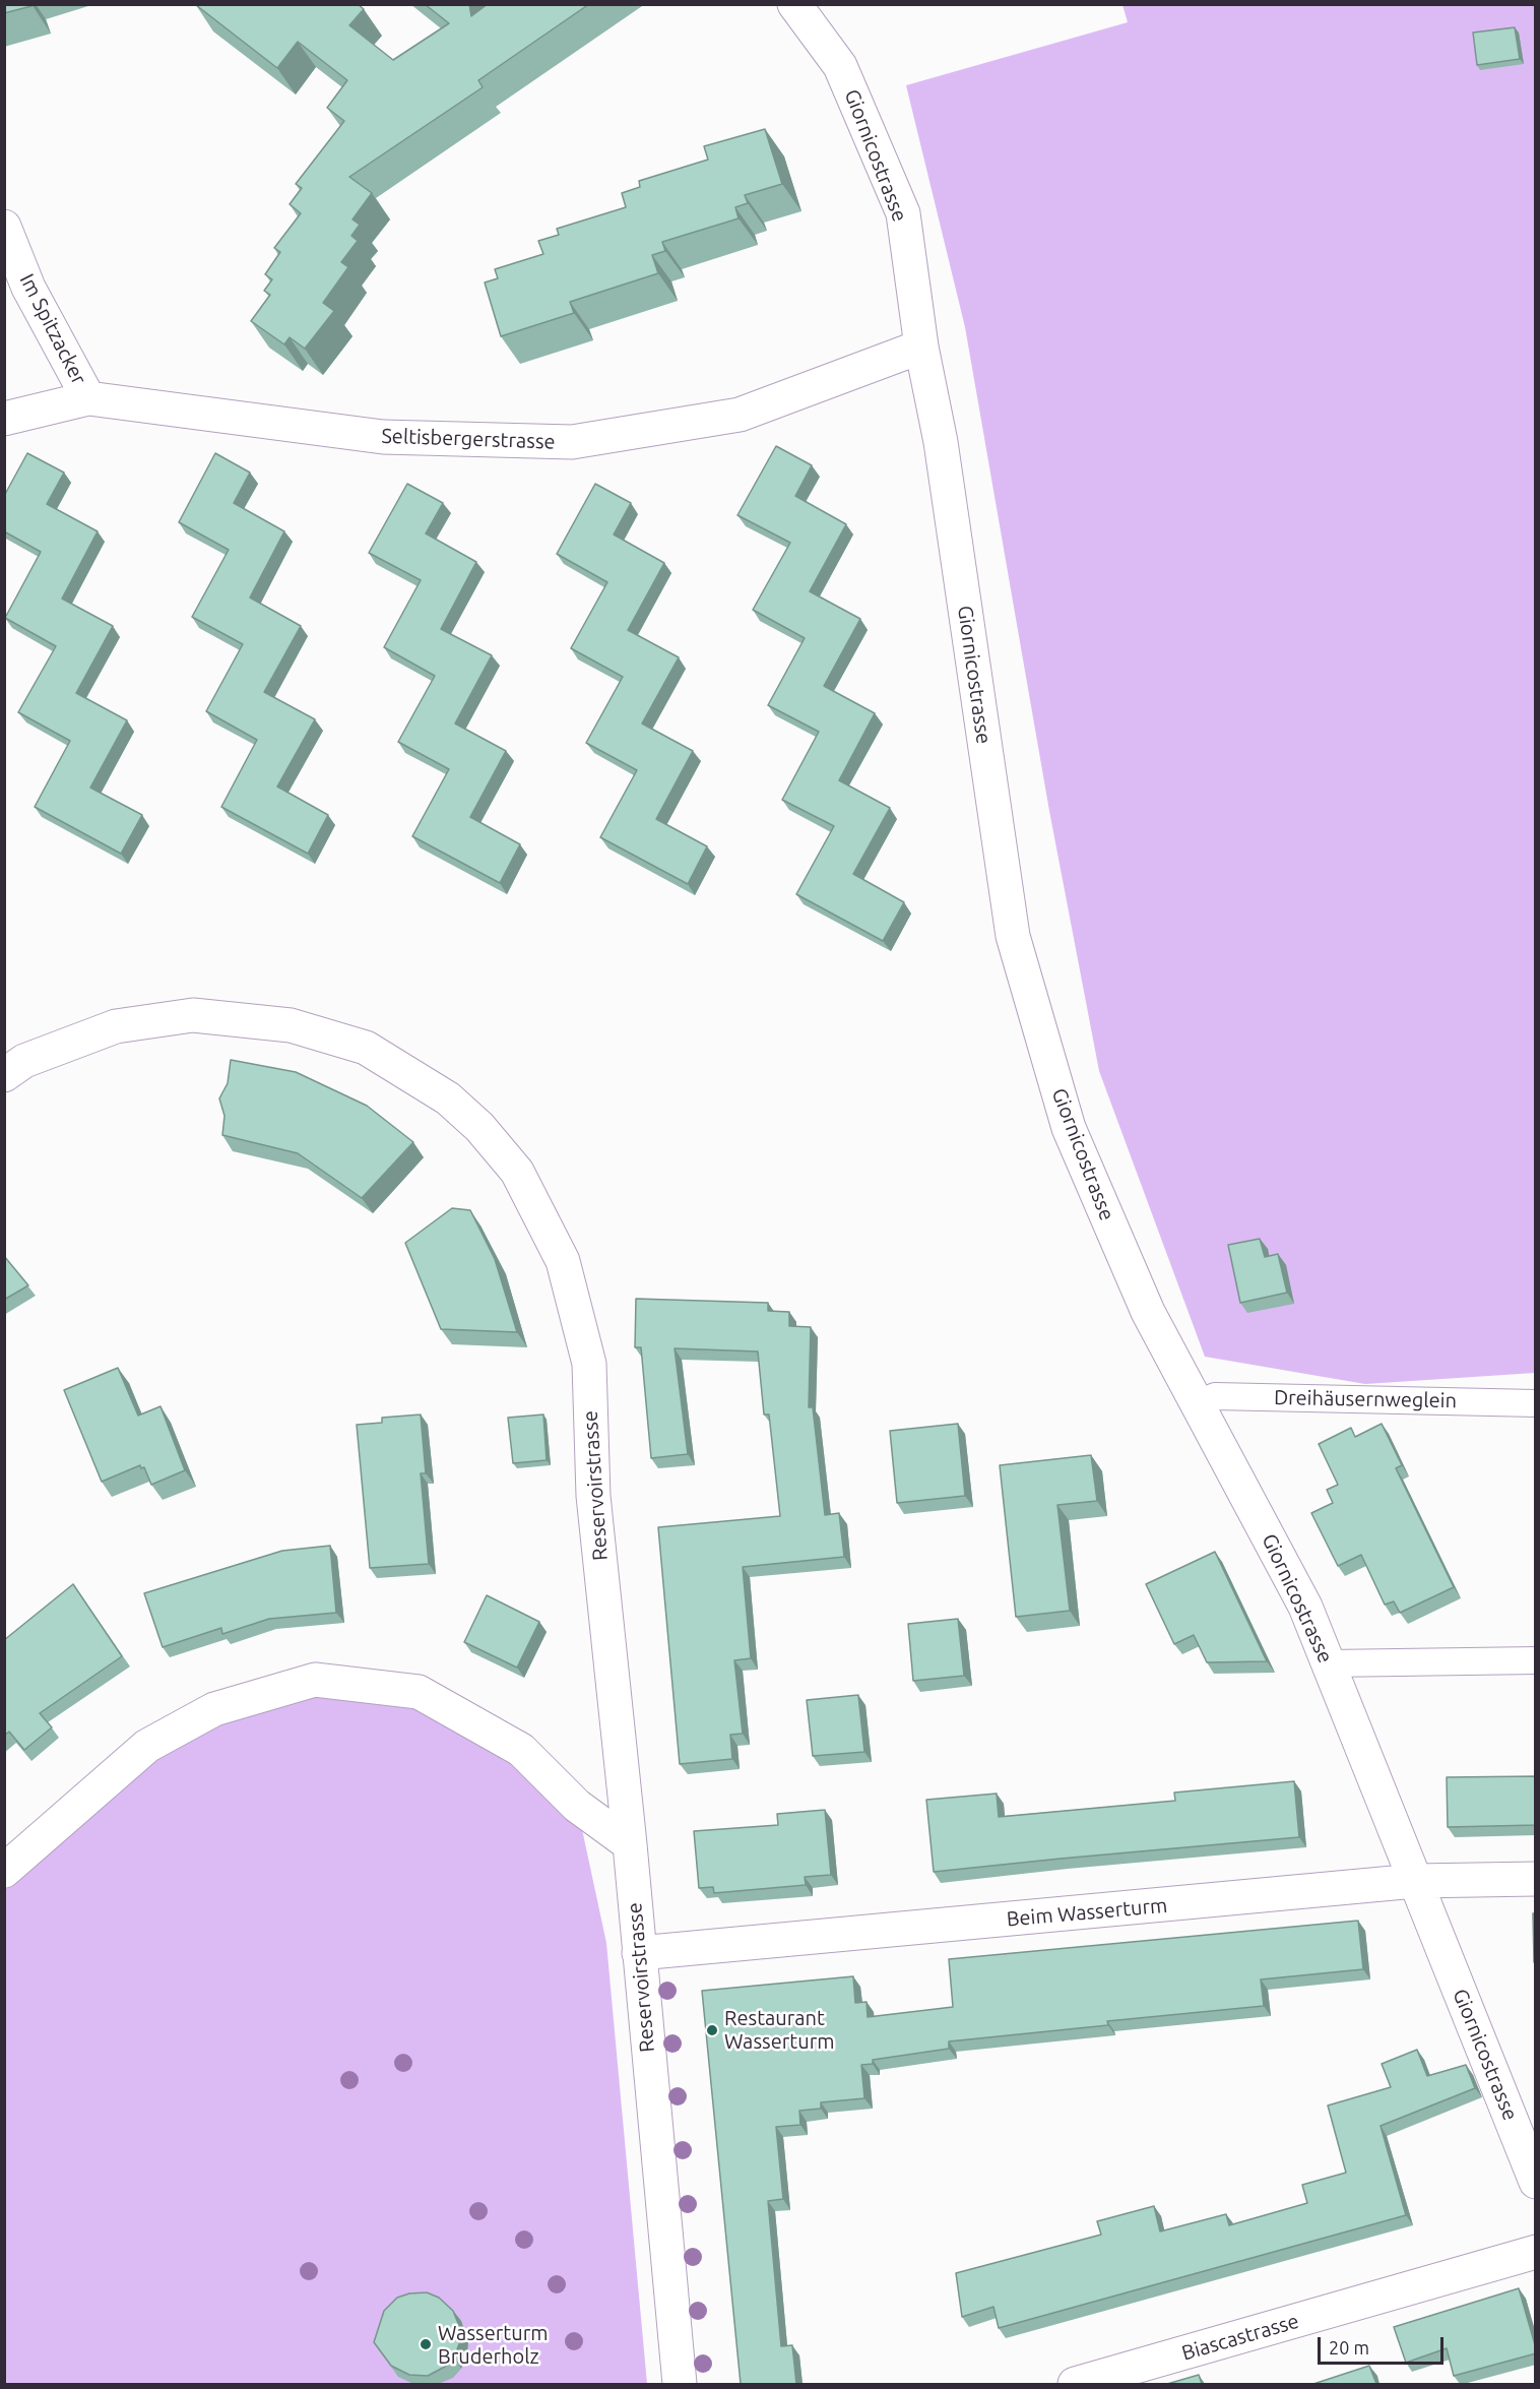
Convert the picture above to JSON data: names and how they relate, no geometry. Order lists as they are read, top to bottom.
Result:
{
  "streets": {
    "street": [
      "Giornicostrasse",
      "Im Spitzacker",
      "Seltisbergerstrasse",
      "Reservoirstrasse",
      "Beim Wasserturm",
      "Biascastrasse"
    ],
    "lane": ["Dreihäusernweglein"]
  },
  "crossings": [
    ["Giornicostrasse", "Seltisbergerstrasse"],
    ["Giornicostrasse", "Dreihäusernweglein"],
    ["Giornicostrasse", "Beim Wasserturm"],
    ["Im Spitzacker", "Seltisbergerstrasse"],
    ["Reservoirstrasse", "Beim Wasserturm"]
  ],
  "places": ["Restaurant Wasserturm", "Wasserturm Bruderholz"],
  "scale_bar": "20 m"
}
